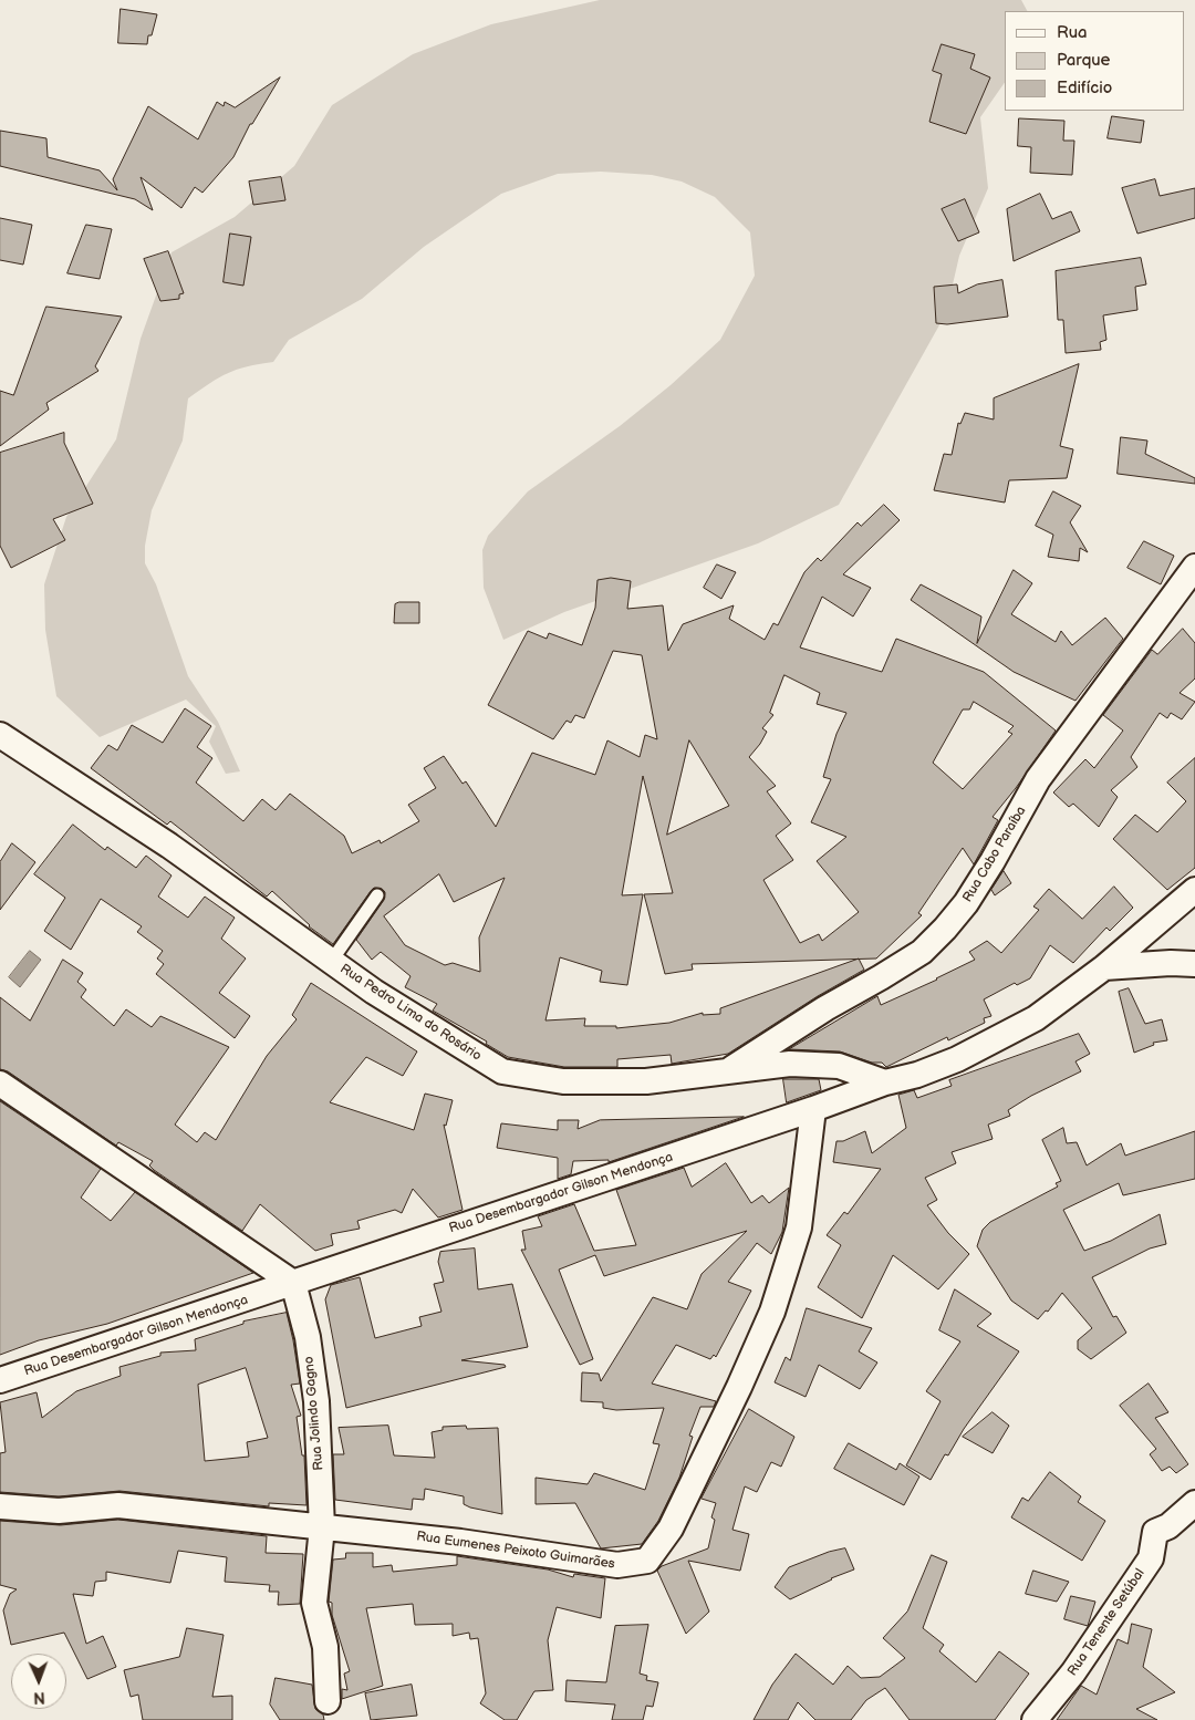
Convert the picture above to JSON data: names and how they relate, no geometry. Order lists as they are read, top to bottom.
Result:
{
  "streets": {
    "street": [
      "Rua Cabo Paraíba",
      "Rua Pedro Lima do Rosário",
      "Rua Desembargador Gilson Mendonça",
      "Rua Jolindo Gagno",
      "Rua Eumenes Peixoto Guimarães",
      "Rua Tenente Setúbal"
    ]
  },
  "crossings": [
    ["Rua Cabo Paraíba", "Rua Pedro Lima do Rosário"],
    ["Rua Pedro Lima do Rosário", "Rua Desembargador Gilson Mendonça"],
    ["Rua Desembargador Gilson Mendonça", "Rua Jolindo Gagno"],
    ["Rua Desembargador Gilson Mendonça", "Rua Eumenes Peixoto Guimarães"],
    ["Rua Jolindo Gagno", "Rua Eumenes Peixoto Guimarães"]
  ],
  "legend": ["Rua", "Parque", "Edifício"],
  "north": "bottom"
}
